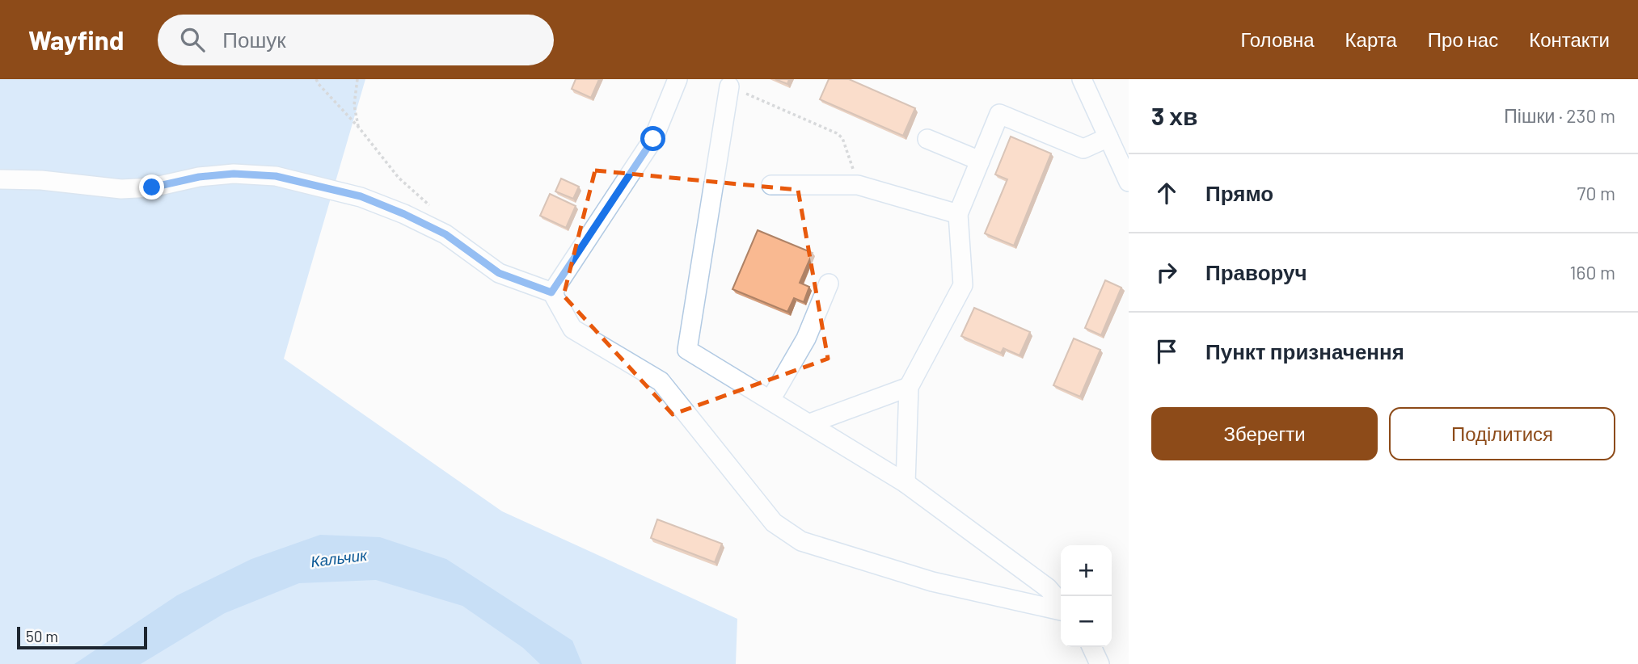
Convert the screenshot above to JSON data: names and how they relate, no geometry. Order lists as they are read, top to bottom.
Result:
{
  "water": ["Кальчик"],
  "scale_bar": "50 m",
  "page": {
    "header": "Wayfind",
    "search": "Пошук",
    "nav": [
      "Головна",
      "Карта",
      "Про нас",
      "Контакти"
    ],
    "heading": ["3 хв", "Пішки · 230 m"],
    "list": [
      ["Прямо", "70 m"],
      ["Праворуч", "160 m"],
      "Пункт призначення"
    ],
    "buttons": ["Зберегти", "Поділитися"],
    "map_buttons": ["+", "−"],
    "scale": "50 m"
  }
}
